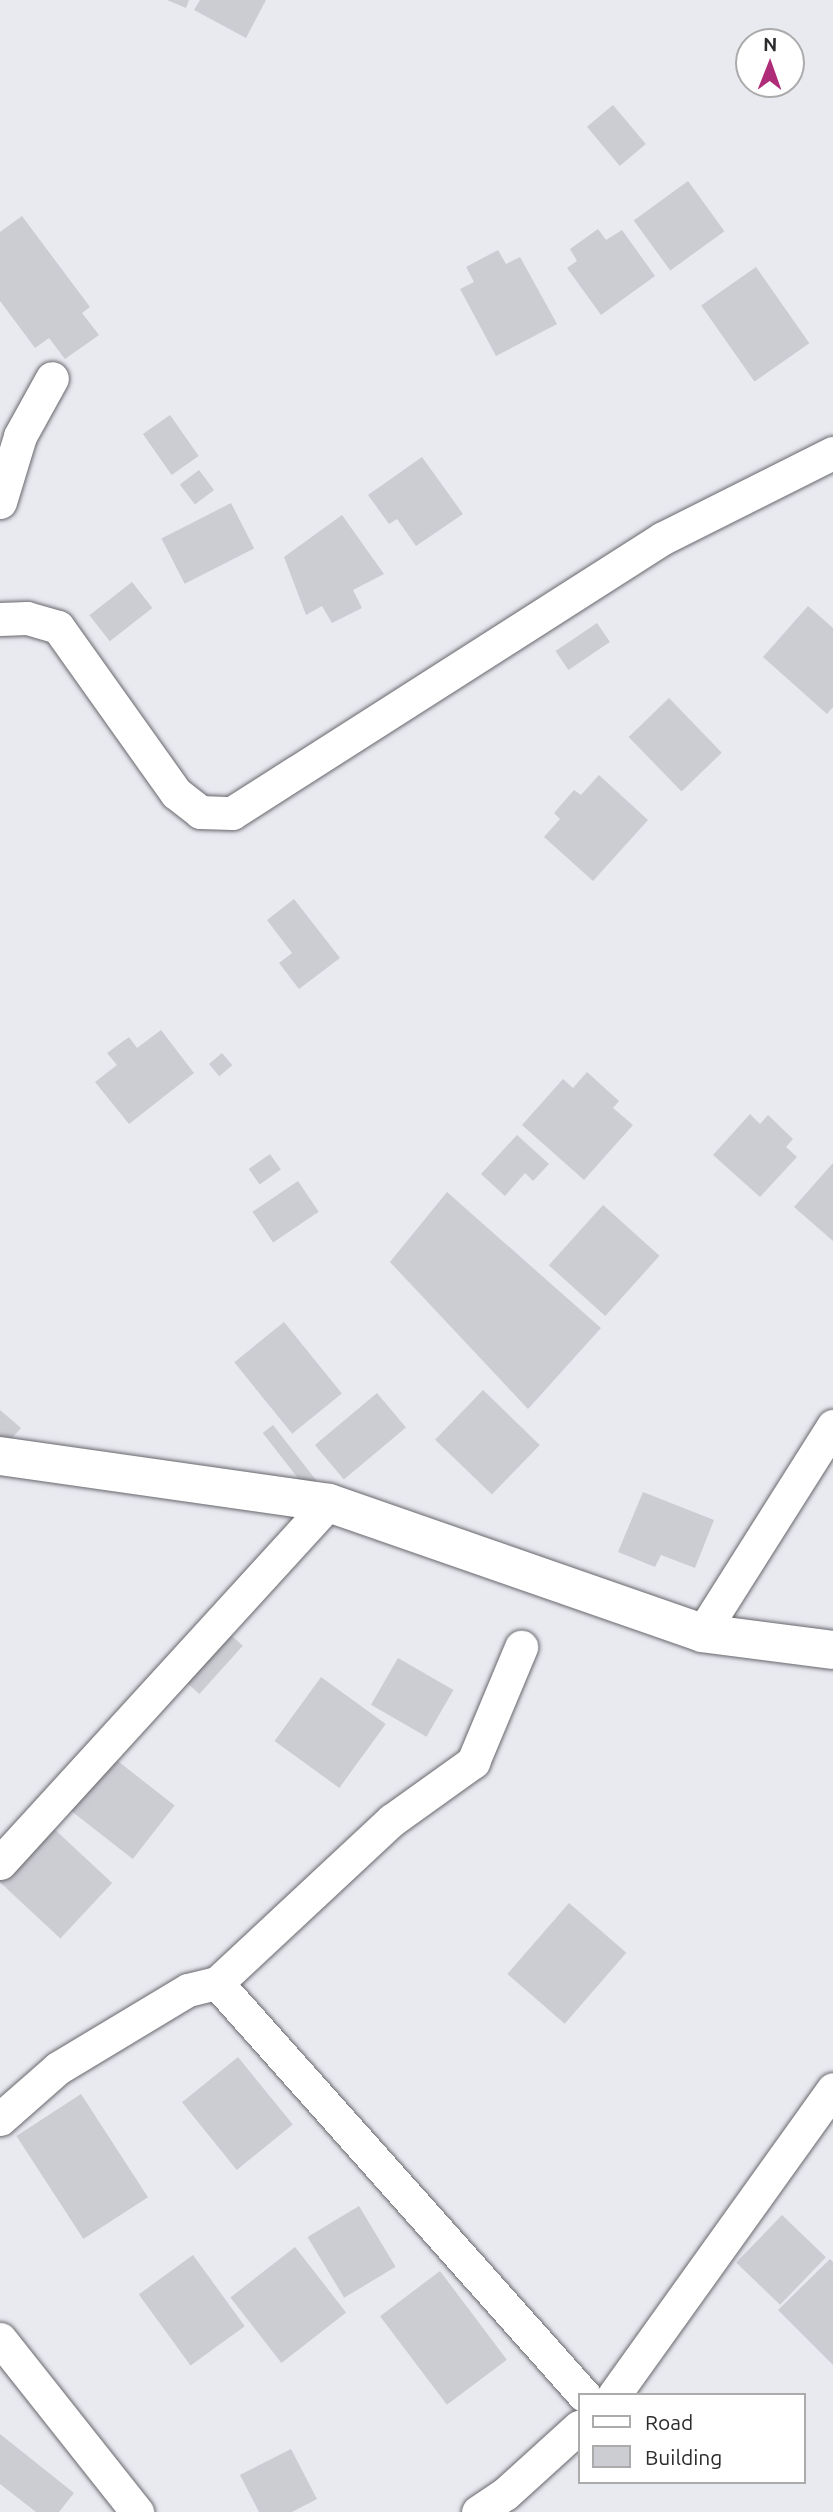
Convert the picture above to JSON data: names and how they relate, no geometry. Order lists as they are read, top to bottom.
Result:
{
  "legend": ["Road", "Building"],
  "north": "top"
}
